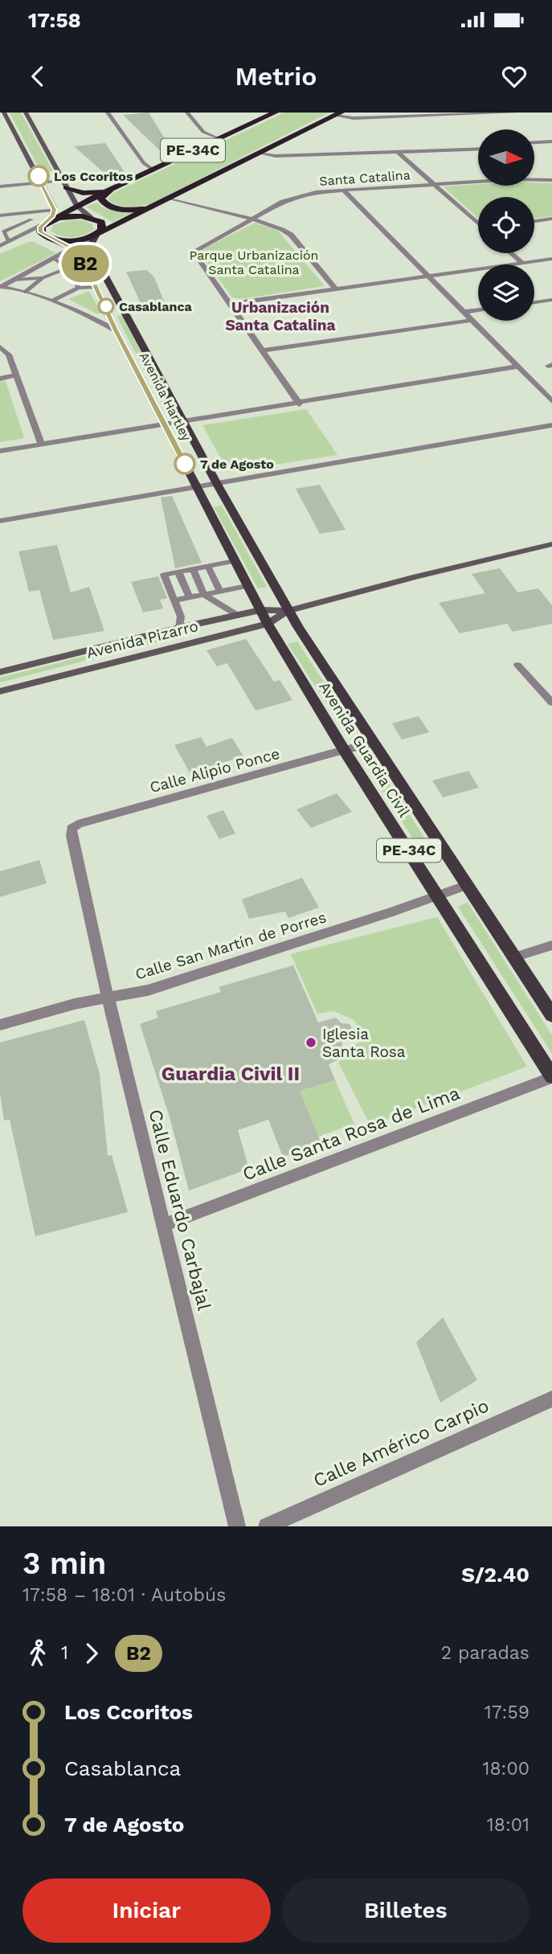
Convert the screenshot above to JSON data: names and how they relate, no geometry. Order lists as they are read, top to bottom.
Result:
{
  "streets": {
    "highway": ["PE-34C"],
    "main road": ["Avenida Hartley", "Avenida Pizarro", "Avenida Guardia Civil"],
    "street": [
      "Santa Catalina",
      "Calle Alipio Ponce",
      "Calle San Martín de Porres",
      "Calle Santa Rosa de Lima",
      "Calle Eduardo Carbajal",
      "Calle Américo Carpio"
    ]
  },
  "crossings": [
    ["PE-34C", "Avenida Hartley"],
    ["Avenida Hartley", "Avenida Pizarro"],
    ["Avenida Hartley", "Avenida Guardia Civil"],
    ["Avenida Pizarro", "Avenida Guardia Civil"],
    ["Avenida Guardia Civil", "Calle Alipio Ponce"],
    ["Avenida Guardia Civil", "Calle San Martín de Porres"],
    ["Avenida Guardia Civil", "Calle Santa Rosa de Lima"],
    ["Calle Alipio Ponce", "Calle Eduardo Carbajal"],
    ["Calle San Martín de Porres", "Calle Eduardo Carbajal"],
    ["Calle Santa Rosa de Lima", "Calle Eduardo Carbajal"]
  ],
  "districts": ["Urbanización Santa Catalina", "Guardia Civil II"],
  "parks": ["Parque Urbanización Santa Catalina"],
  "places": [
    "Los Ccoritos",
    "Casablanca",
    "7 de Agosto",
    "Iglesia Santa Rosa"
  ],
  "lines": ["bus line B2"],
  "north": "right",
  "page": {
    "status": "17:58",
    "header": "Metrio",
    "on_map": "B2",
    "heading": ["3 min", "17:58 – 18:01 · Autobús", "S/2.40"],
    "legs": ["1", "B2", "2 paradas"],
    "list": [
      {
        "name": "Los Ccoritos",
        "value": "17:59"
      },
      {
        "name": "Casablanca",
        "value": "18:00"
      },
      {
        "name": "7 de Agosto",
        "value": "18:01"
      }
    ],
    "buttons": ["Iniciar", "Billetes"]
  }
}
